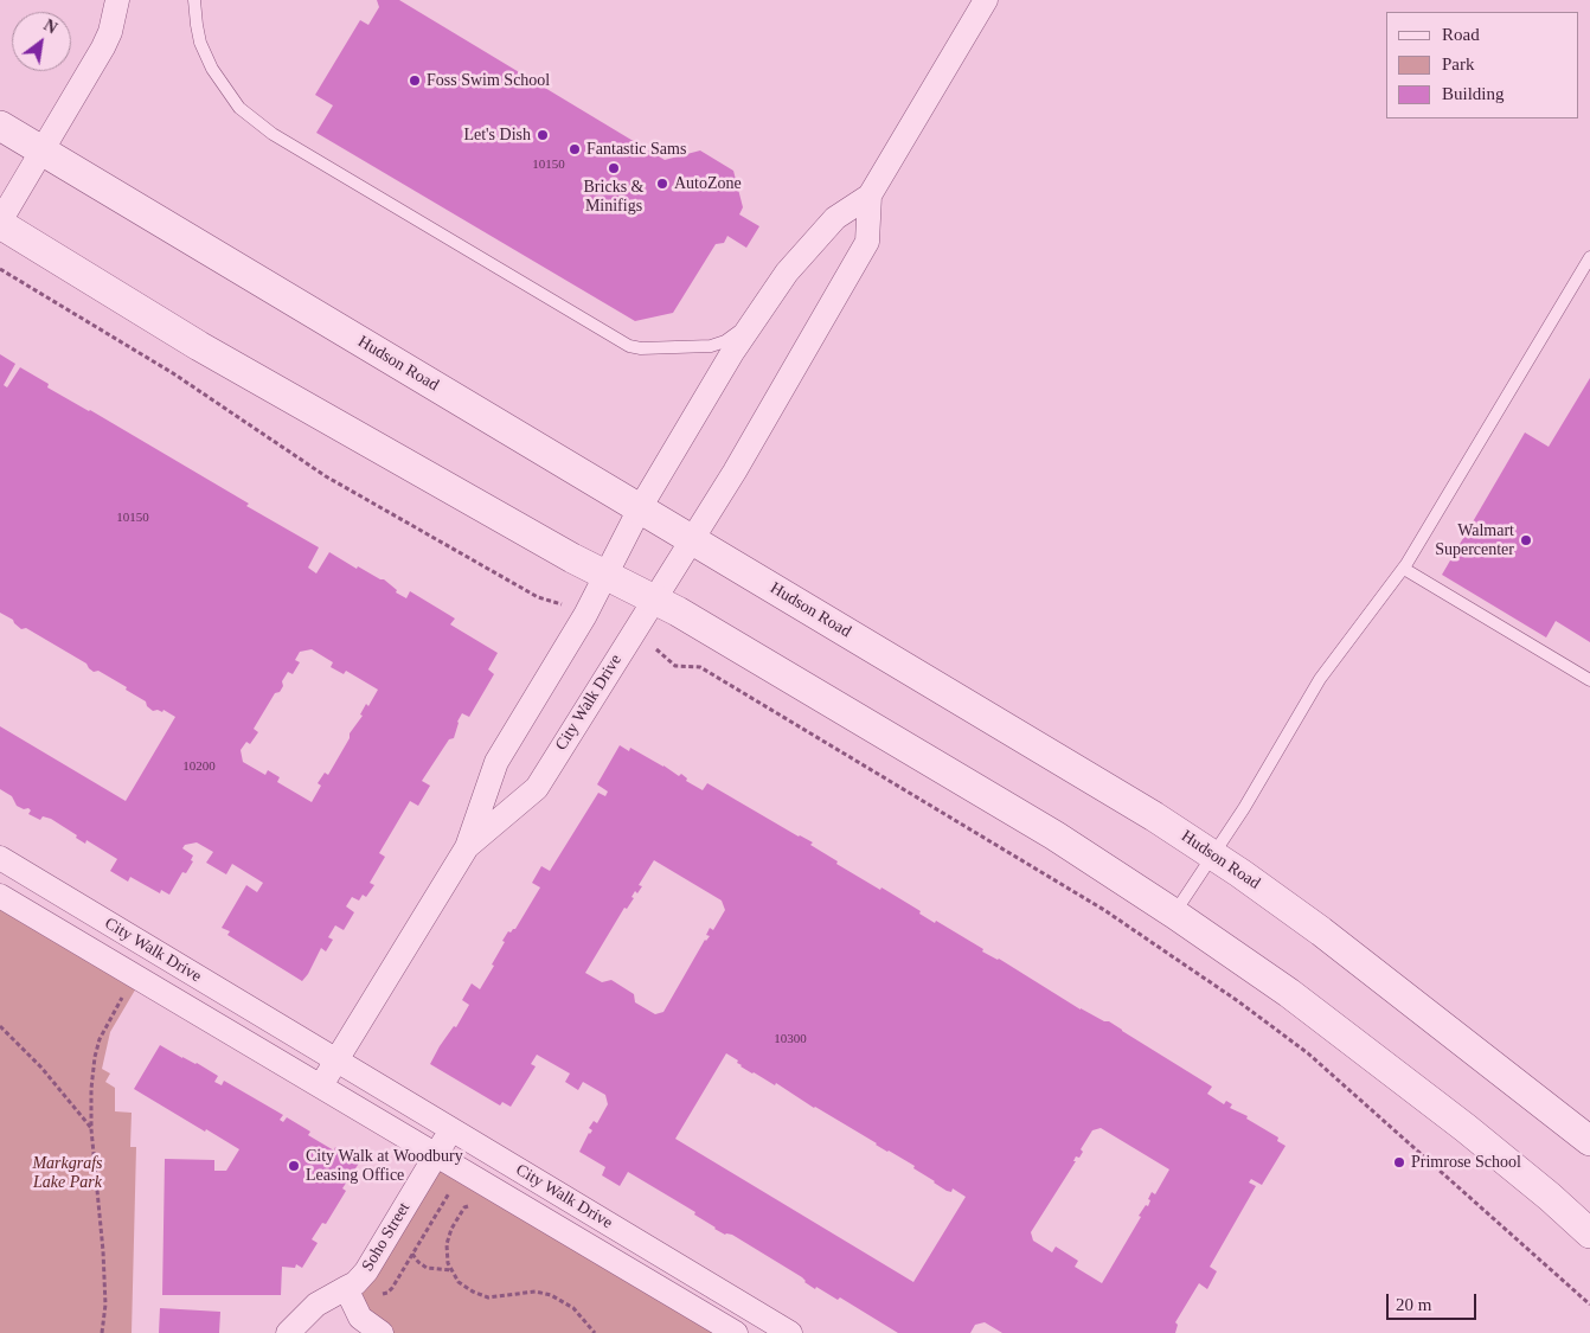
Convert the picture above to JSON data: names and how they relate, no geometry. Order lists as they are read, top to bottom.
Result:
{
  "streets": {
    "street": ["Hudson Road", "City Walk Drive", "Soho Street"]
  },
  "crossings": [
    ["Hudson Road", "City Walk Drive"],
    ["City Walk Drive", "Soho Street"]
  ],
  "parks": ["Markgrafs Lake Park"],
  "places": [
    "Foss Swim School",
    "Let's Dish",
    "Fantastic Sams",
    "Bricks & Minifigs",
    "AutoZone",
    "Walmart Supercenter",
    "Primrose School",
    "City Walk at Woodbury Leasing Office"
  ],
  "house_numbers": [
    "10150",
    "10150",
    "10200",
    "10300"
  ],
  "legend": ["Road", "Park", "Building"],
  "scale_bar": "20 m",
  "north": "top right"
}
